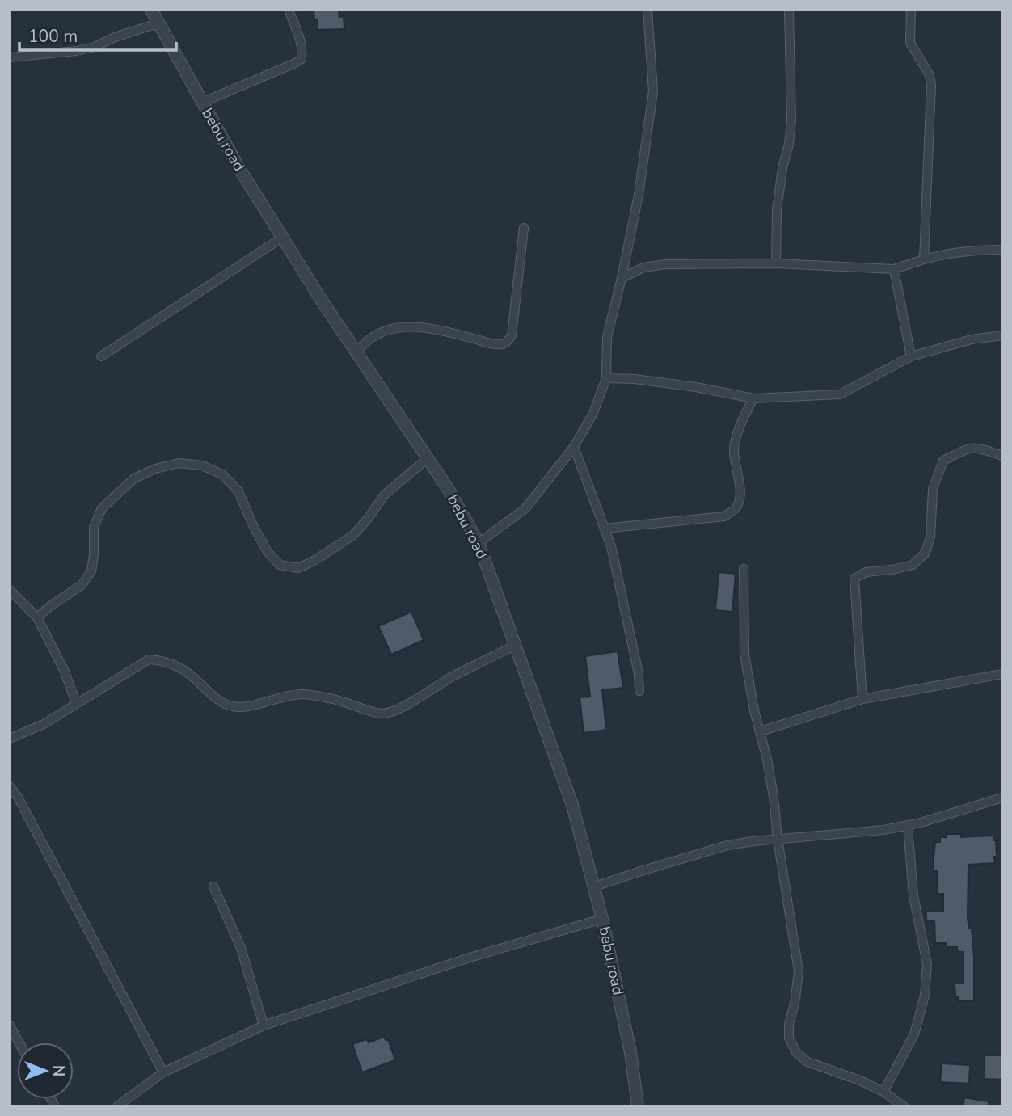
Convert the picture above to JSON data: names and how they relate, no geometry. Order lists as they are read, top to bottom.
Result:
{
  "streets": {
    "street": ["bebu road"]
  },
  "scale_bar": "100 m",
  "north": "right"
}
